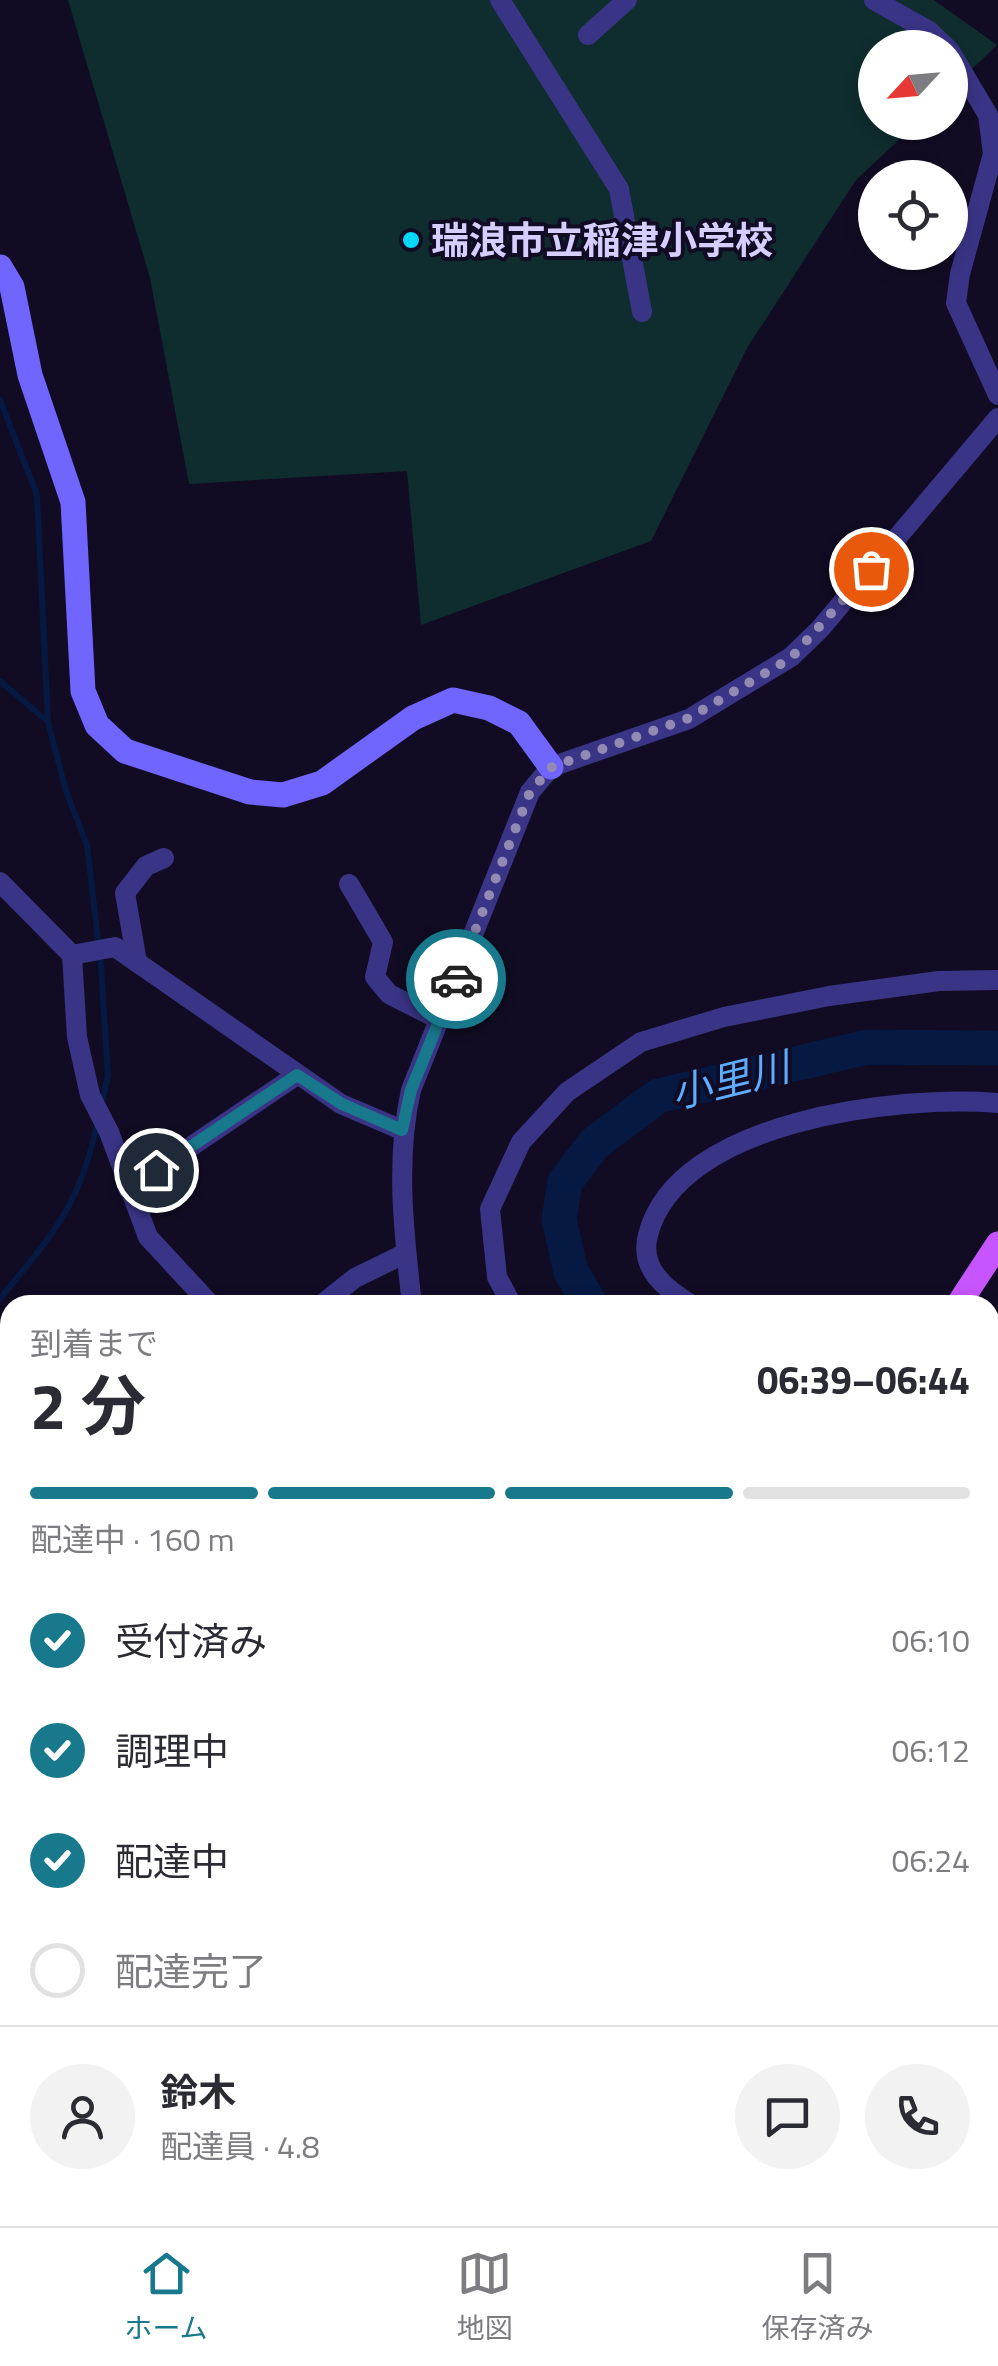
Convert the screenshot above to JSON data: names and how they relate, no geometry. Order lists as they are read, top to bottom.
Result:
{
  "water": ["小里川"],
  "places": ["瑞浪市立稲津小学校"],
  "north": "bottom left",
  "page": {
    "heading": ["2 分", "到着まで", "06:39–06:44"],
    "panel": ["鈴木", "配達員 · 4.8"],
    "bar": "配達中 · 160 m",
    "list": [
      ["受付済み", "06:10"],
      ["調理中", "06:12"],
      ["配達中", "06:24"],
      "配達完了"
    ],
    "tabs": ["ホーム", "地図", "保存済み"]
  }
}
